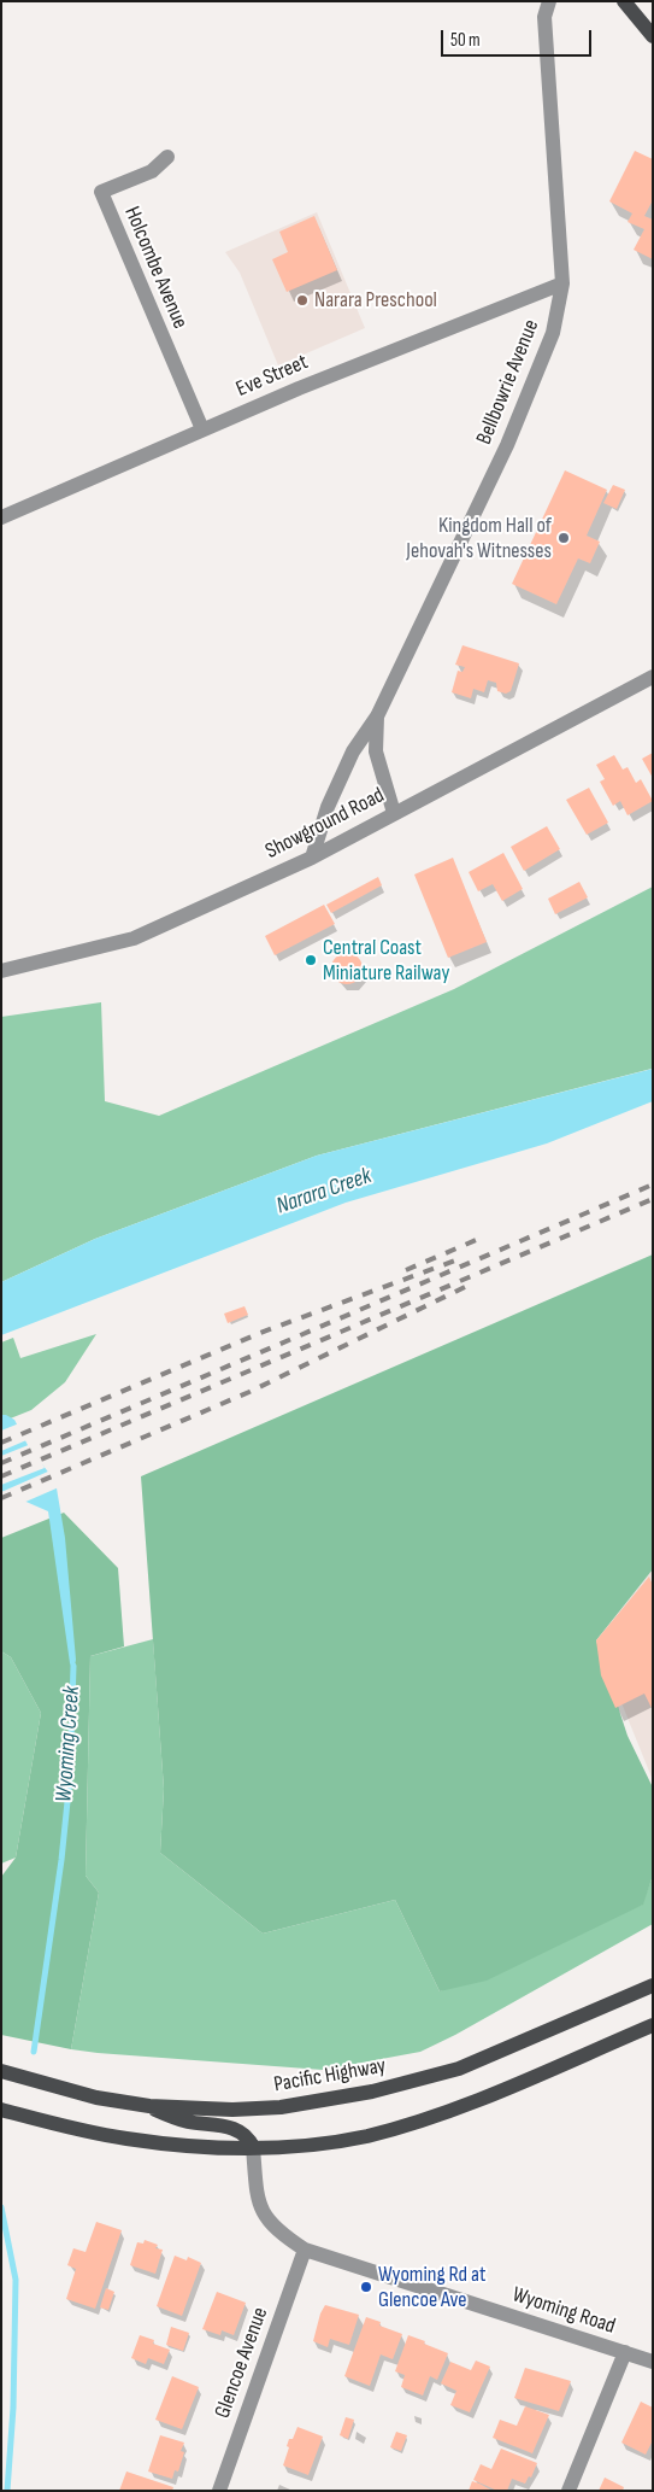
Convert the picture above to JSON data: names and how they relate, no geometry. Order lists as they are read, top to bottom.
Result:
{
  "streets": {
    "main road": ["Pacific Highway"],
    "street": [
      "Holcombe Avenue",
      "Eve Street",
      "Bellbowrie Avenue",
      "Showground Road",
      "Wyoming Road",
      "Glencoe Avenue"
    ]
  },
  "crossings": [
    ["Holcombe Avenue", "Eve Street"],
    ["Eve Street", "Bellbowrie Avenue"],
    ["Bellbowrie Avenue", "Showground Road"],
    ["Wyoming Road", "Glencoe Avenue"]
  ],
  "water": ["Narara Creek", "Wyoming Creek"],
  "places": [
    "Narara Preschool",
    "Kingdom Hall of Jehovah's Witnesses",
    "Central Coast Miniature Railway",
    "Wyoming Rd at Glencoe Ave"
  ],
  "scale_bar": "50 m"
}
